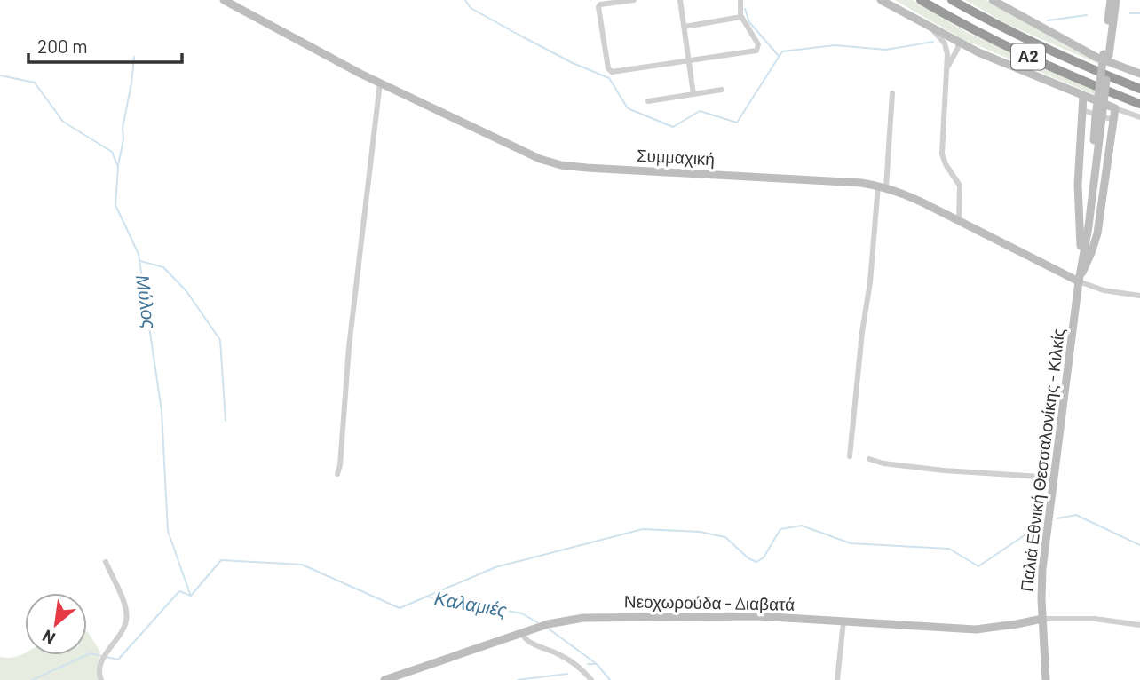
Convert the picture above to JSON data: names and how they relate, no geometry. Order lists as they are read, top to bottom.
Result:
{
  "streets": {
    "highway": ["Α2"],
    "street": ["Συμμαχική", "Παλιά Εθνική Θεσσαλονίκης - Κιλκίς", "Νεοχωρούδα - Διαβατά"]
  },
  "crossings": [
    ["Συμμαχική", "Παλιά Εθνική Θεσσαλονίκης - Κιλκίς"],
    ["Παλιά Εθνική Θεσσαλονίκης - Κιλκίς", "Νεοχωρούδα - Διαβατά"]
  ],
  "water": ["Μύλος", "Καλαμιές"],
  "scale_bar": "200 m",
  "north": "bottom left"
}
